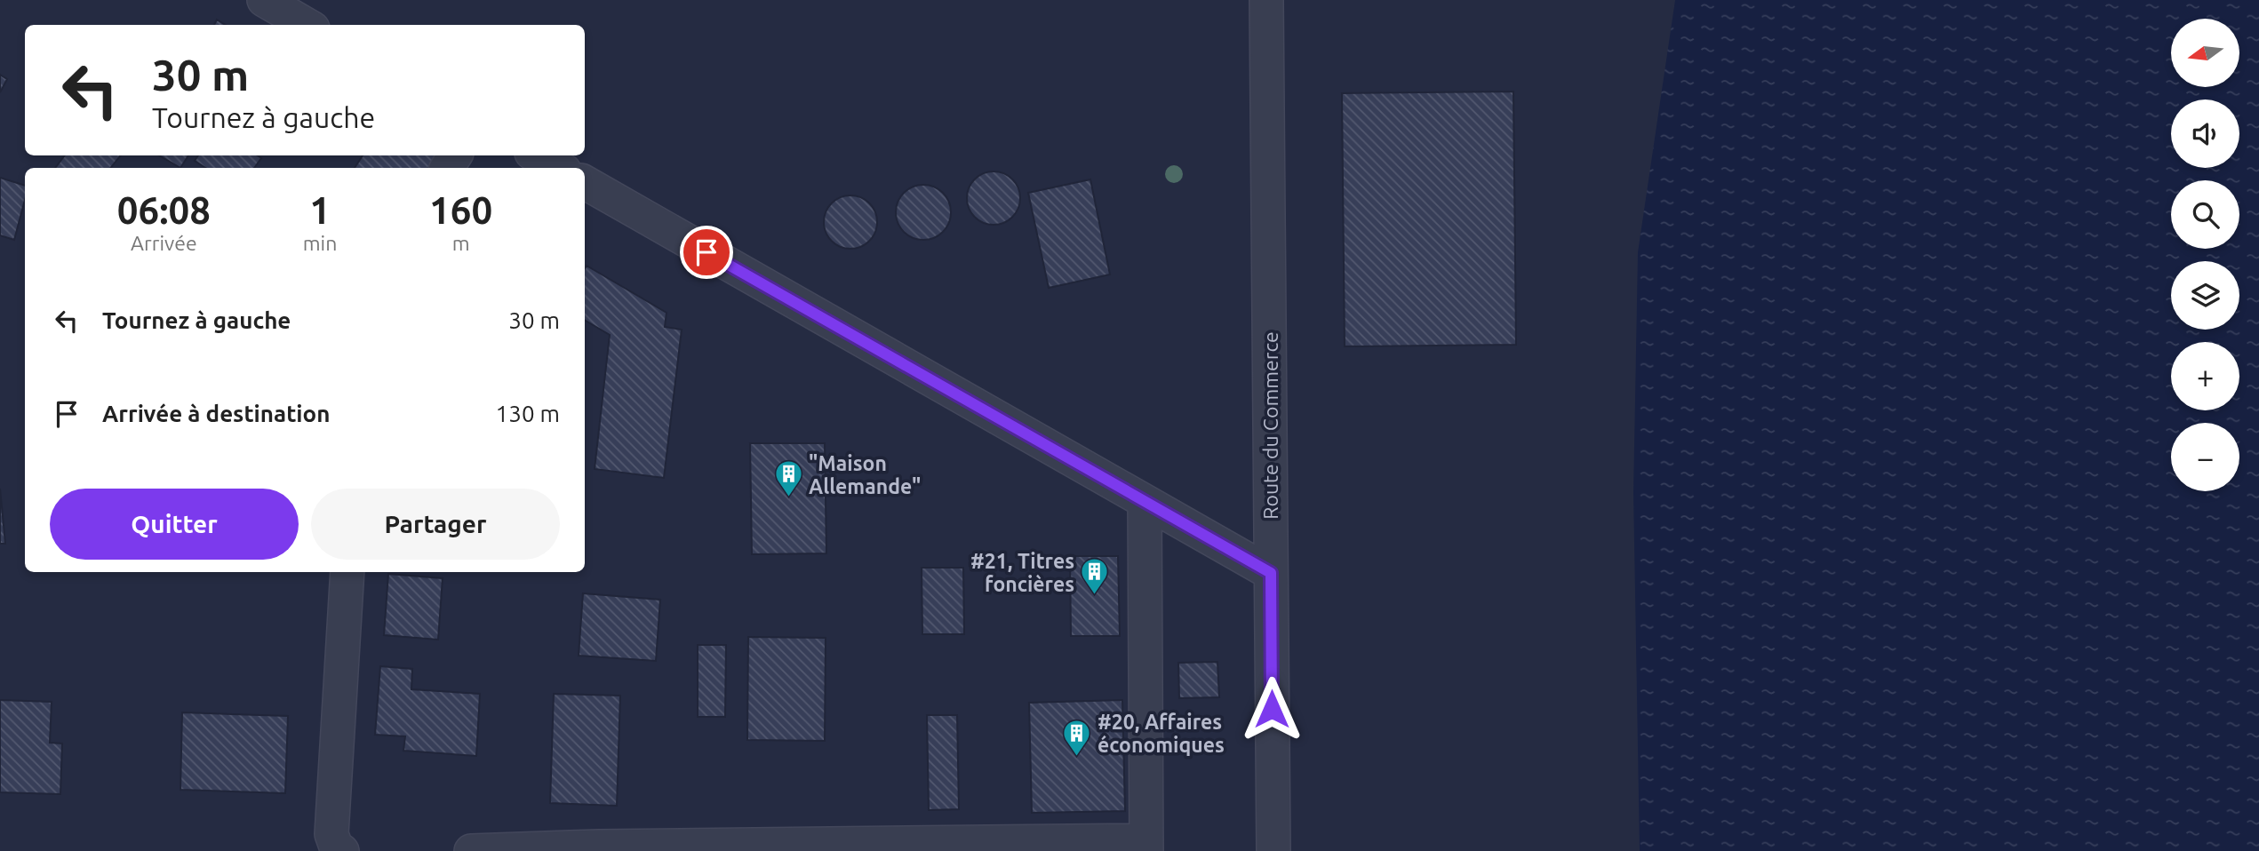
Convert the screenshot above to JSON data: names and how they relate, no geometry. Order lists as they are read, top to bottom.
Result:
{
  "streets": {
    "street": ["Route du Commerce"]
  },
  "places": {
    "building": ["\"Maison Allemande\"", "#21, Titres foncières", "#20, Affaires économiques"]
  },
  "north": "left",
  "page": {
    "map_buttons": ["+", "−"],
    "turn": ["30 m", "Tournez à gauche"],
    "eta": [
      "06:08",
      "Arrivée",
      "1",
      "min",
      "160",
      "m"
    ],
    "list": [
      {
        "name": "Tournez à gauche",
        "value": "30 m"
      },
      {
        "name": "Arrivée à destination",
        "value": "130 m"
      }
    ],
    "buttons": ["Quitter", "Partager"]
  }
}
